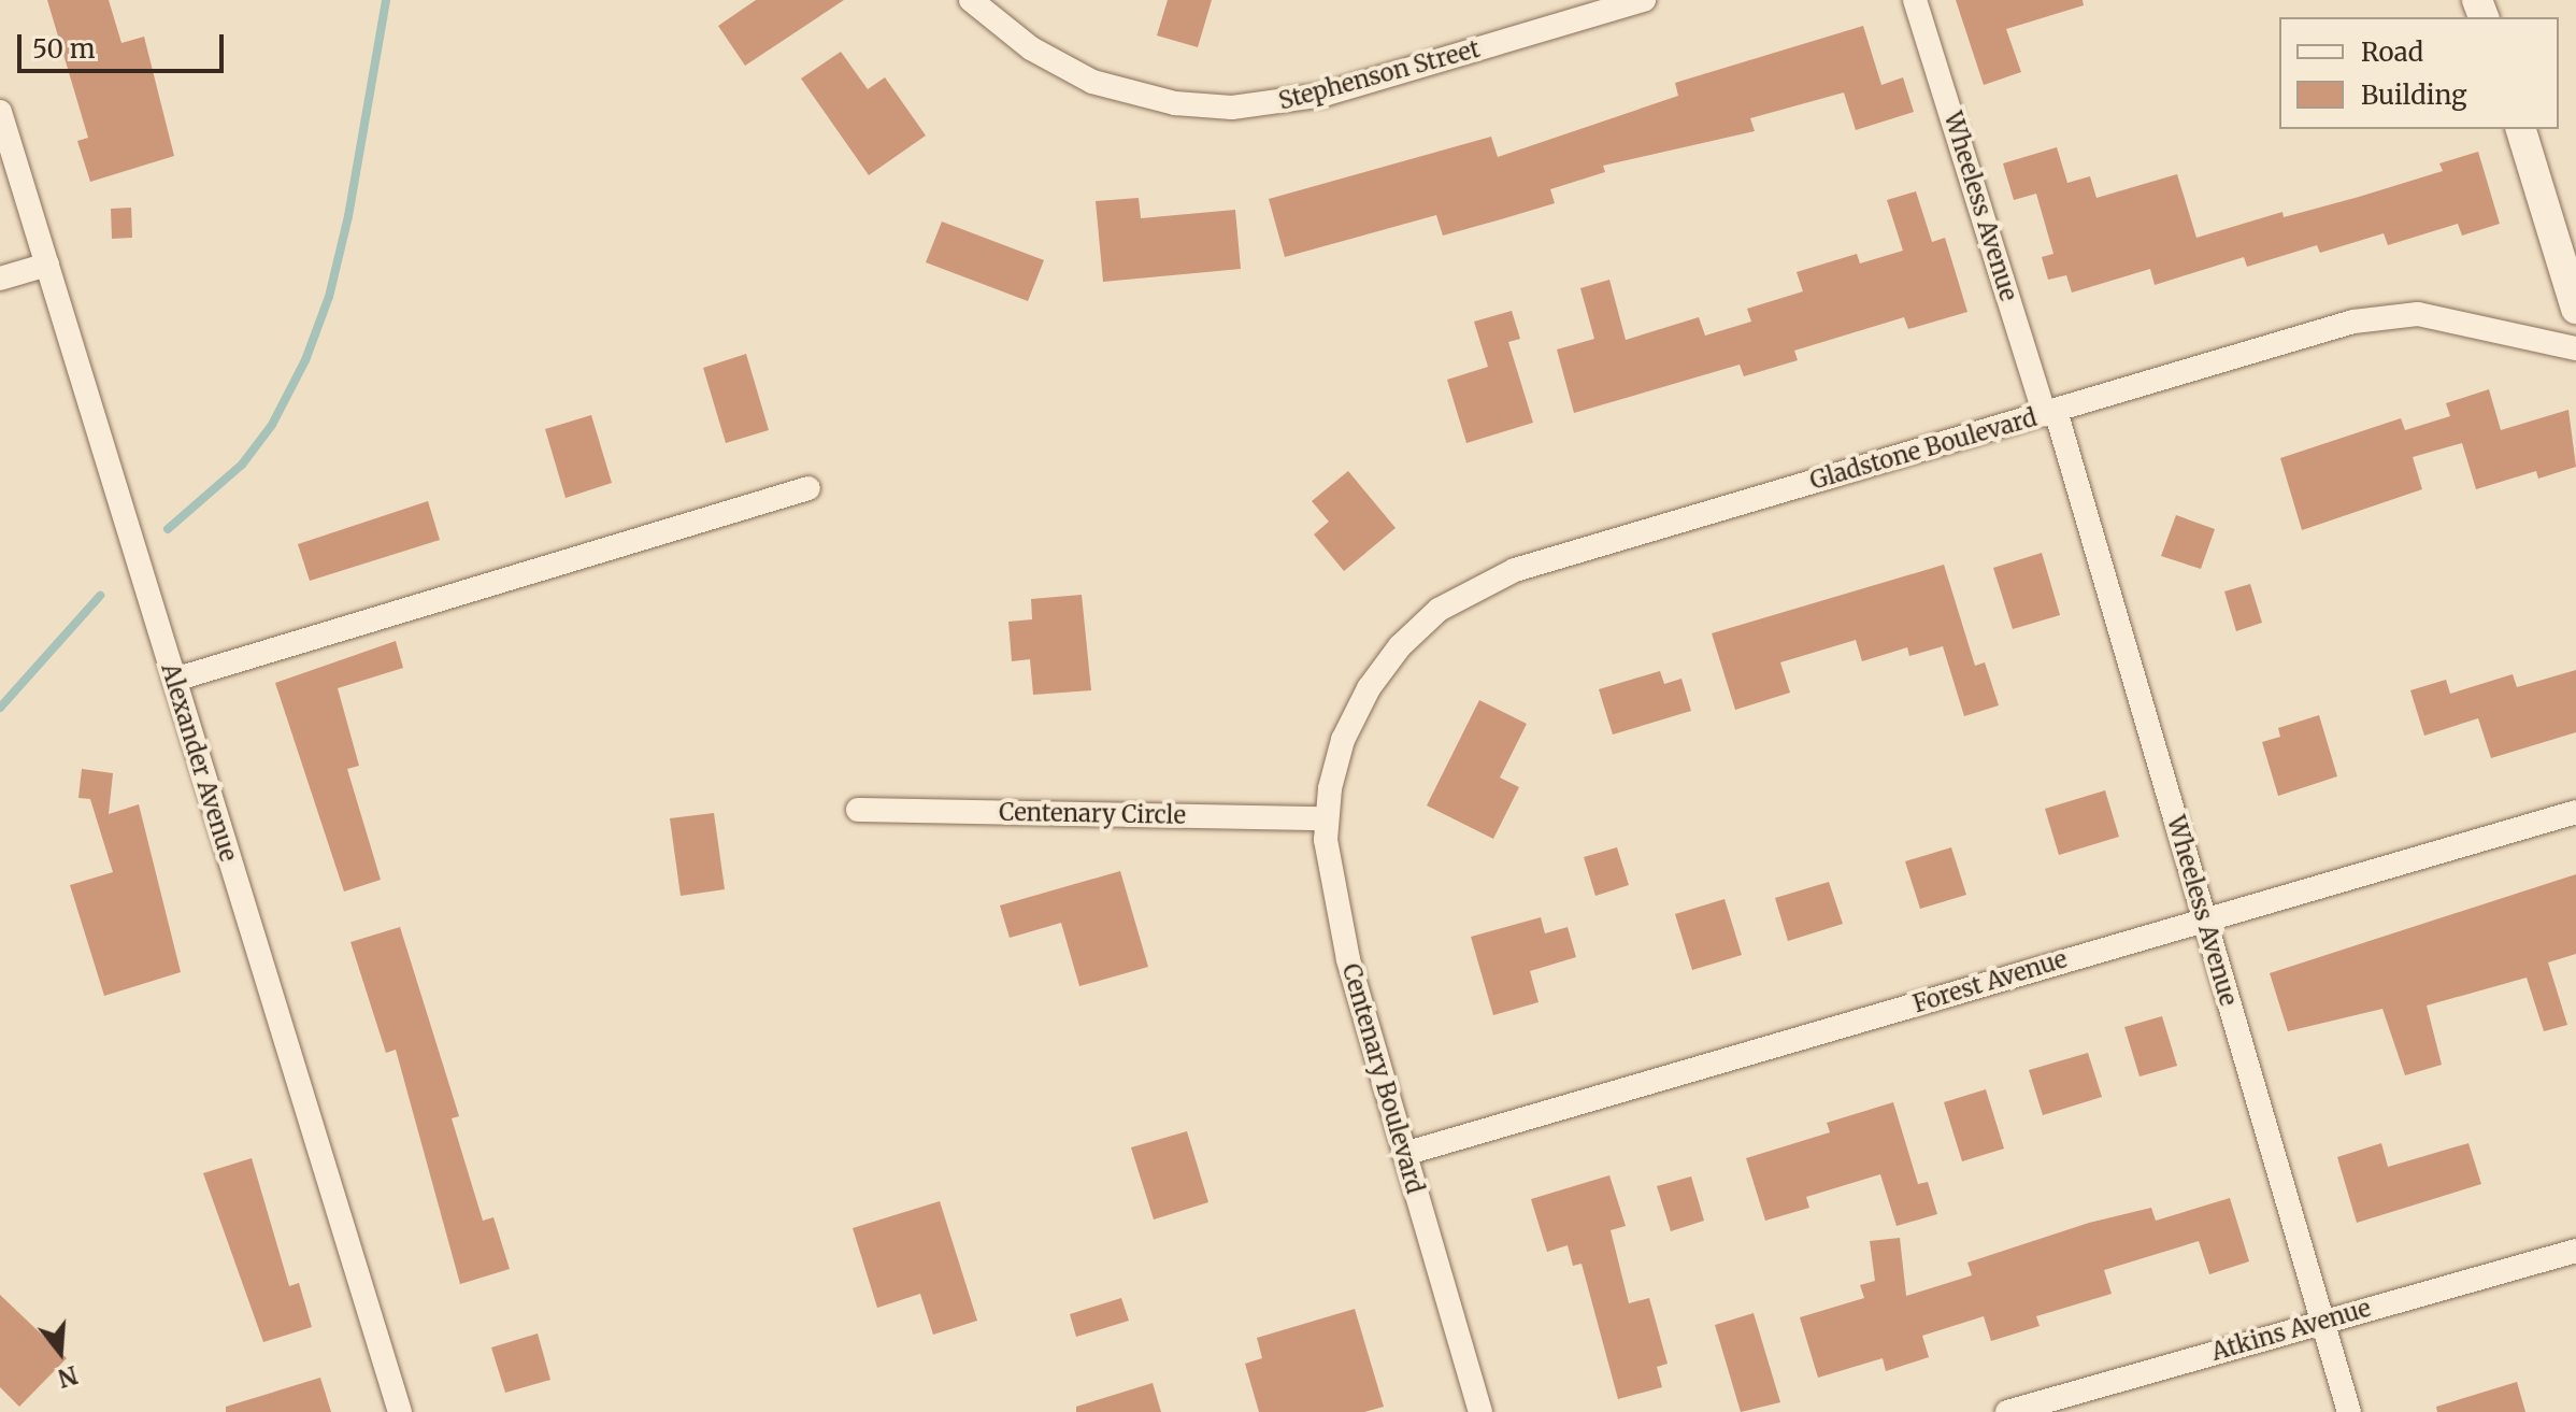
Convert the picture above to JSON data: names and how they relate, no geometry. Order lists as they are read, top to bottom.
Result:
{
  "streets": {
    "street": [
      "Stephenson Street",
      "Wheeless Avenue",
      "Gladstone Boulevard",
      "Alexander Avenue",
      "Centenary Circle",
      "Forest Avenue",
      "Centenary Boulevard",
      "Atkins Avenue"
    ]
  },
  "crossings": [
    ["Wheeless Avenue", "Gladstone Boulevard"],
    ["Wheeless Avenue", "Forest Avenue"],
    ["Wheeless Avenue", "Atkins Avenue"],
    ["Gladstone Boulevard", "Centenary Boulevard"],
    ["Centenary Circle", "Centenary Boulevard"],
    ["Forest Avenue", "Centenary Boulevard"]
  ],
  "legend": ["Road", "Building"],
  "scale_bar": "50 m",
  "north": "bottom"
}
